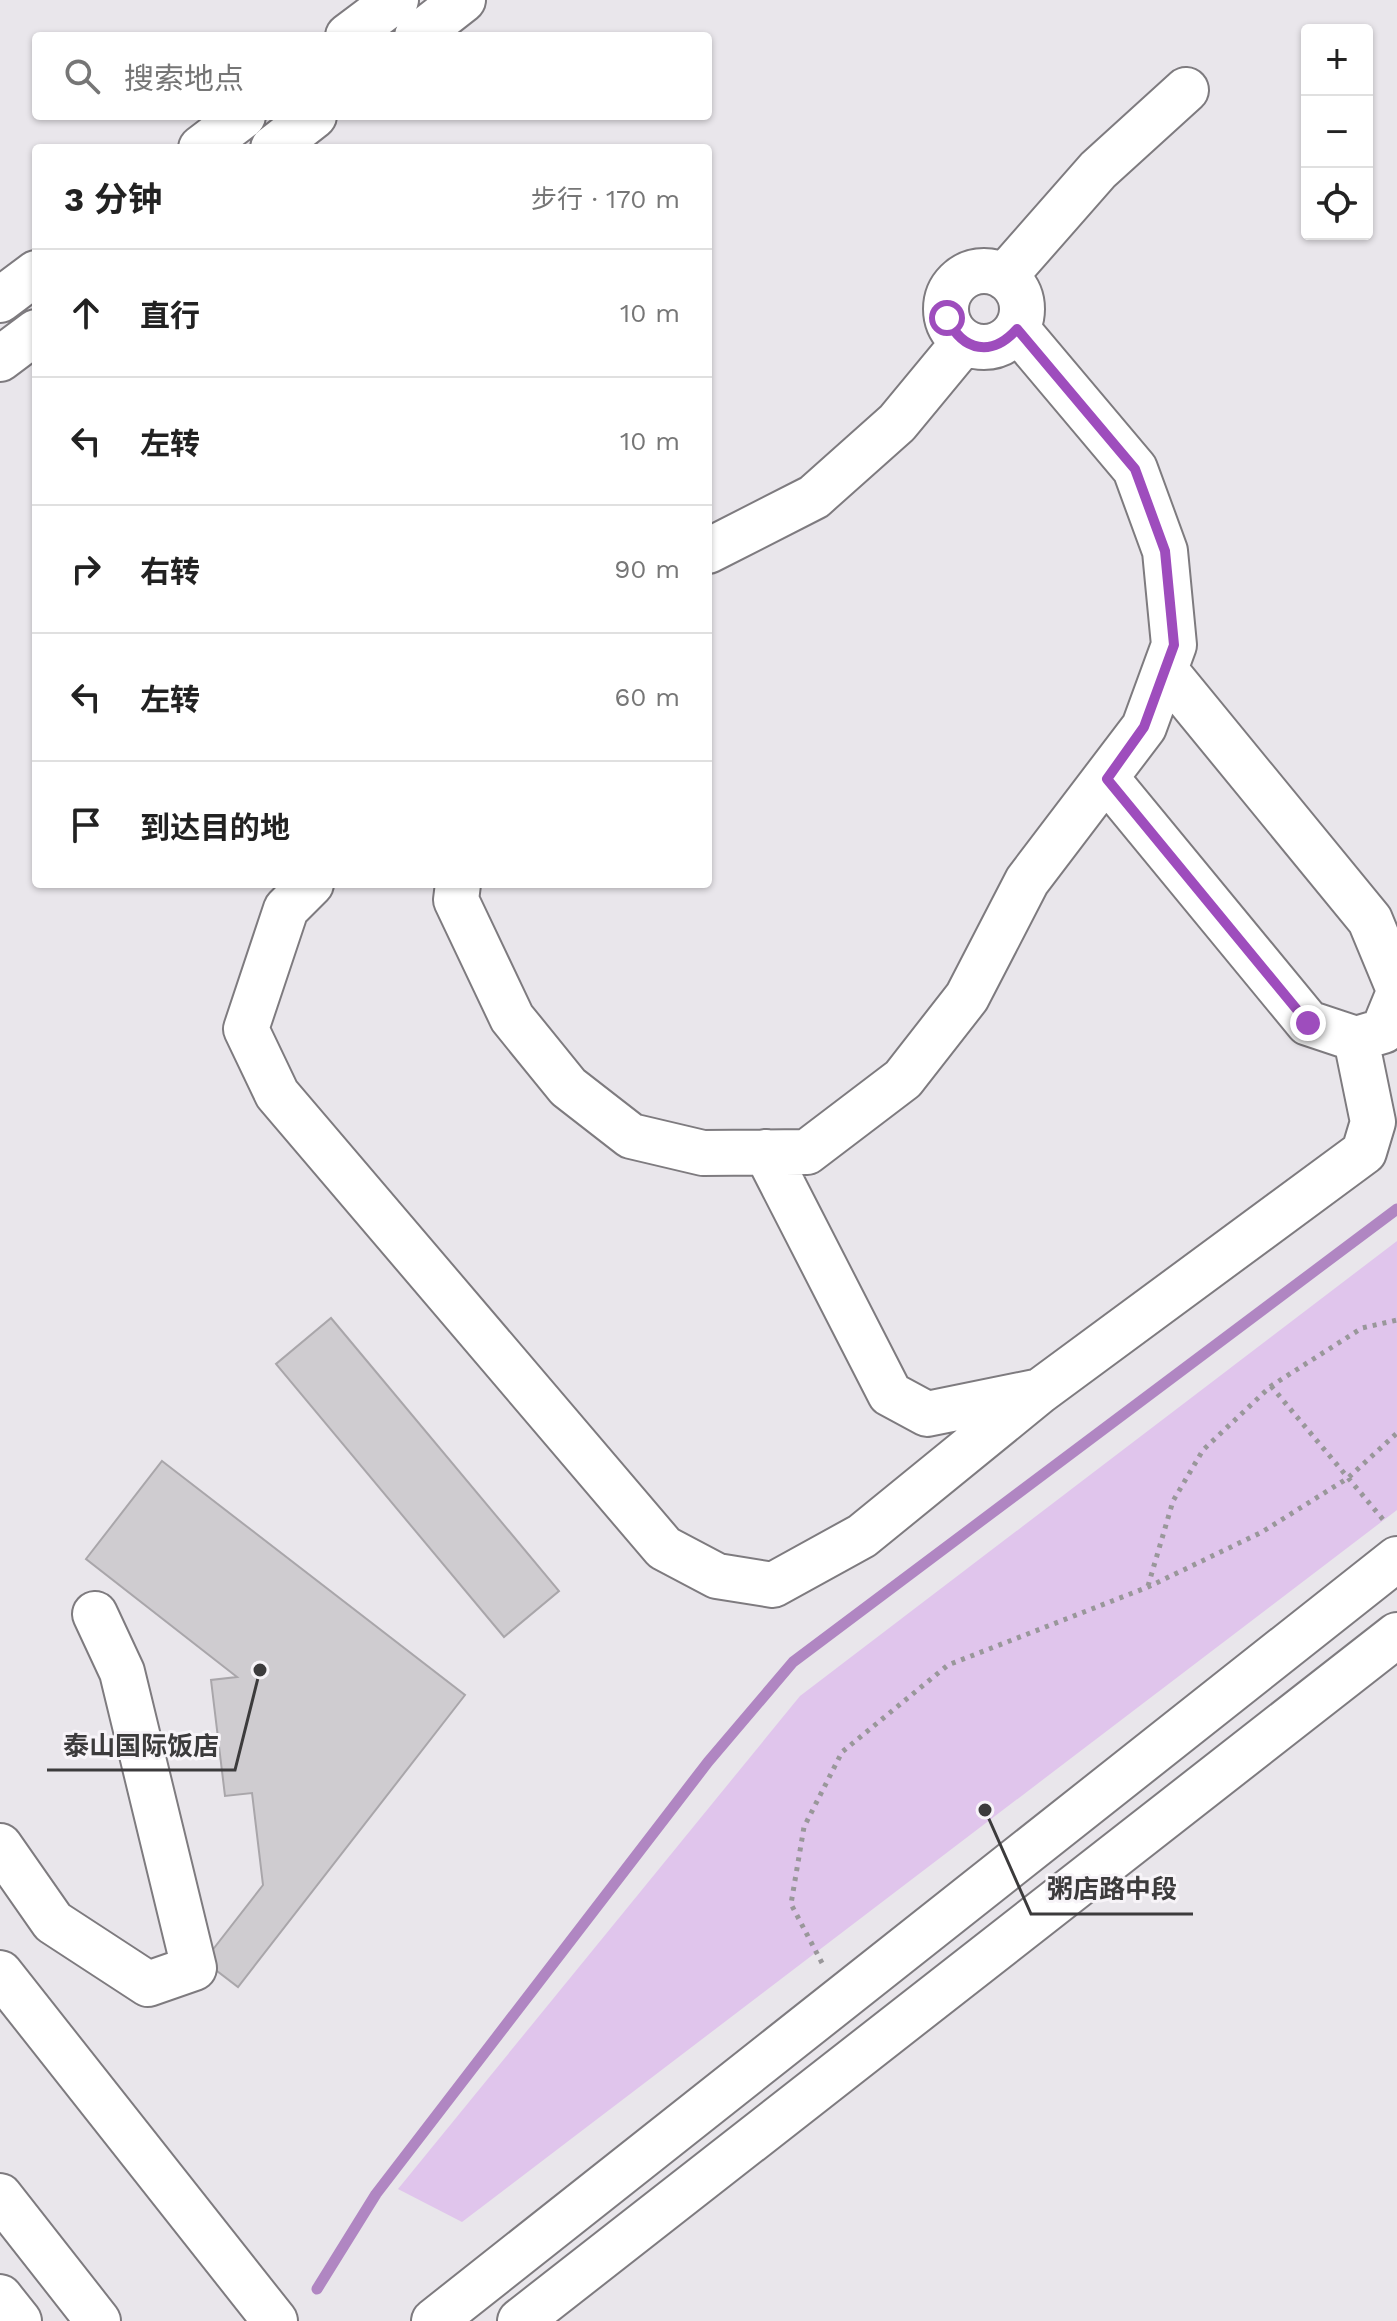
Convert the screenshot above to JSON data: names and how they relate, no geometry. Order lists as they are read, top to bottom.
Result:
{
  "places": ["泰山国际饭店", "粥店路中段"],
  "page": {
    "map_buttons": ["+", "−"],
    "search": "搜索地点",
    "heading": ["3 分钟", "步行 · 170 m"],
    "list": [
      ["直行", "10 m"],
      ["左转", "10 m"],
      ["右转", "90 m"],
      ["左转", "60 m"],
      "到达目的地"
    ]
  }
}
